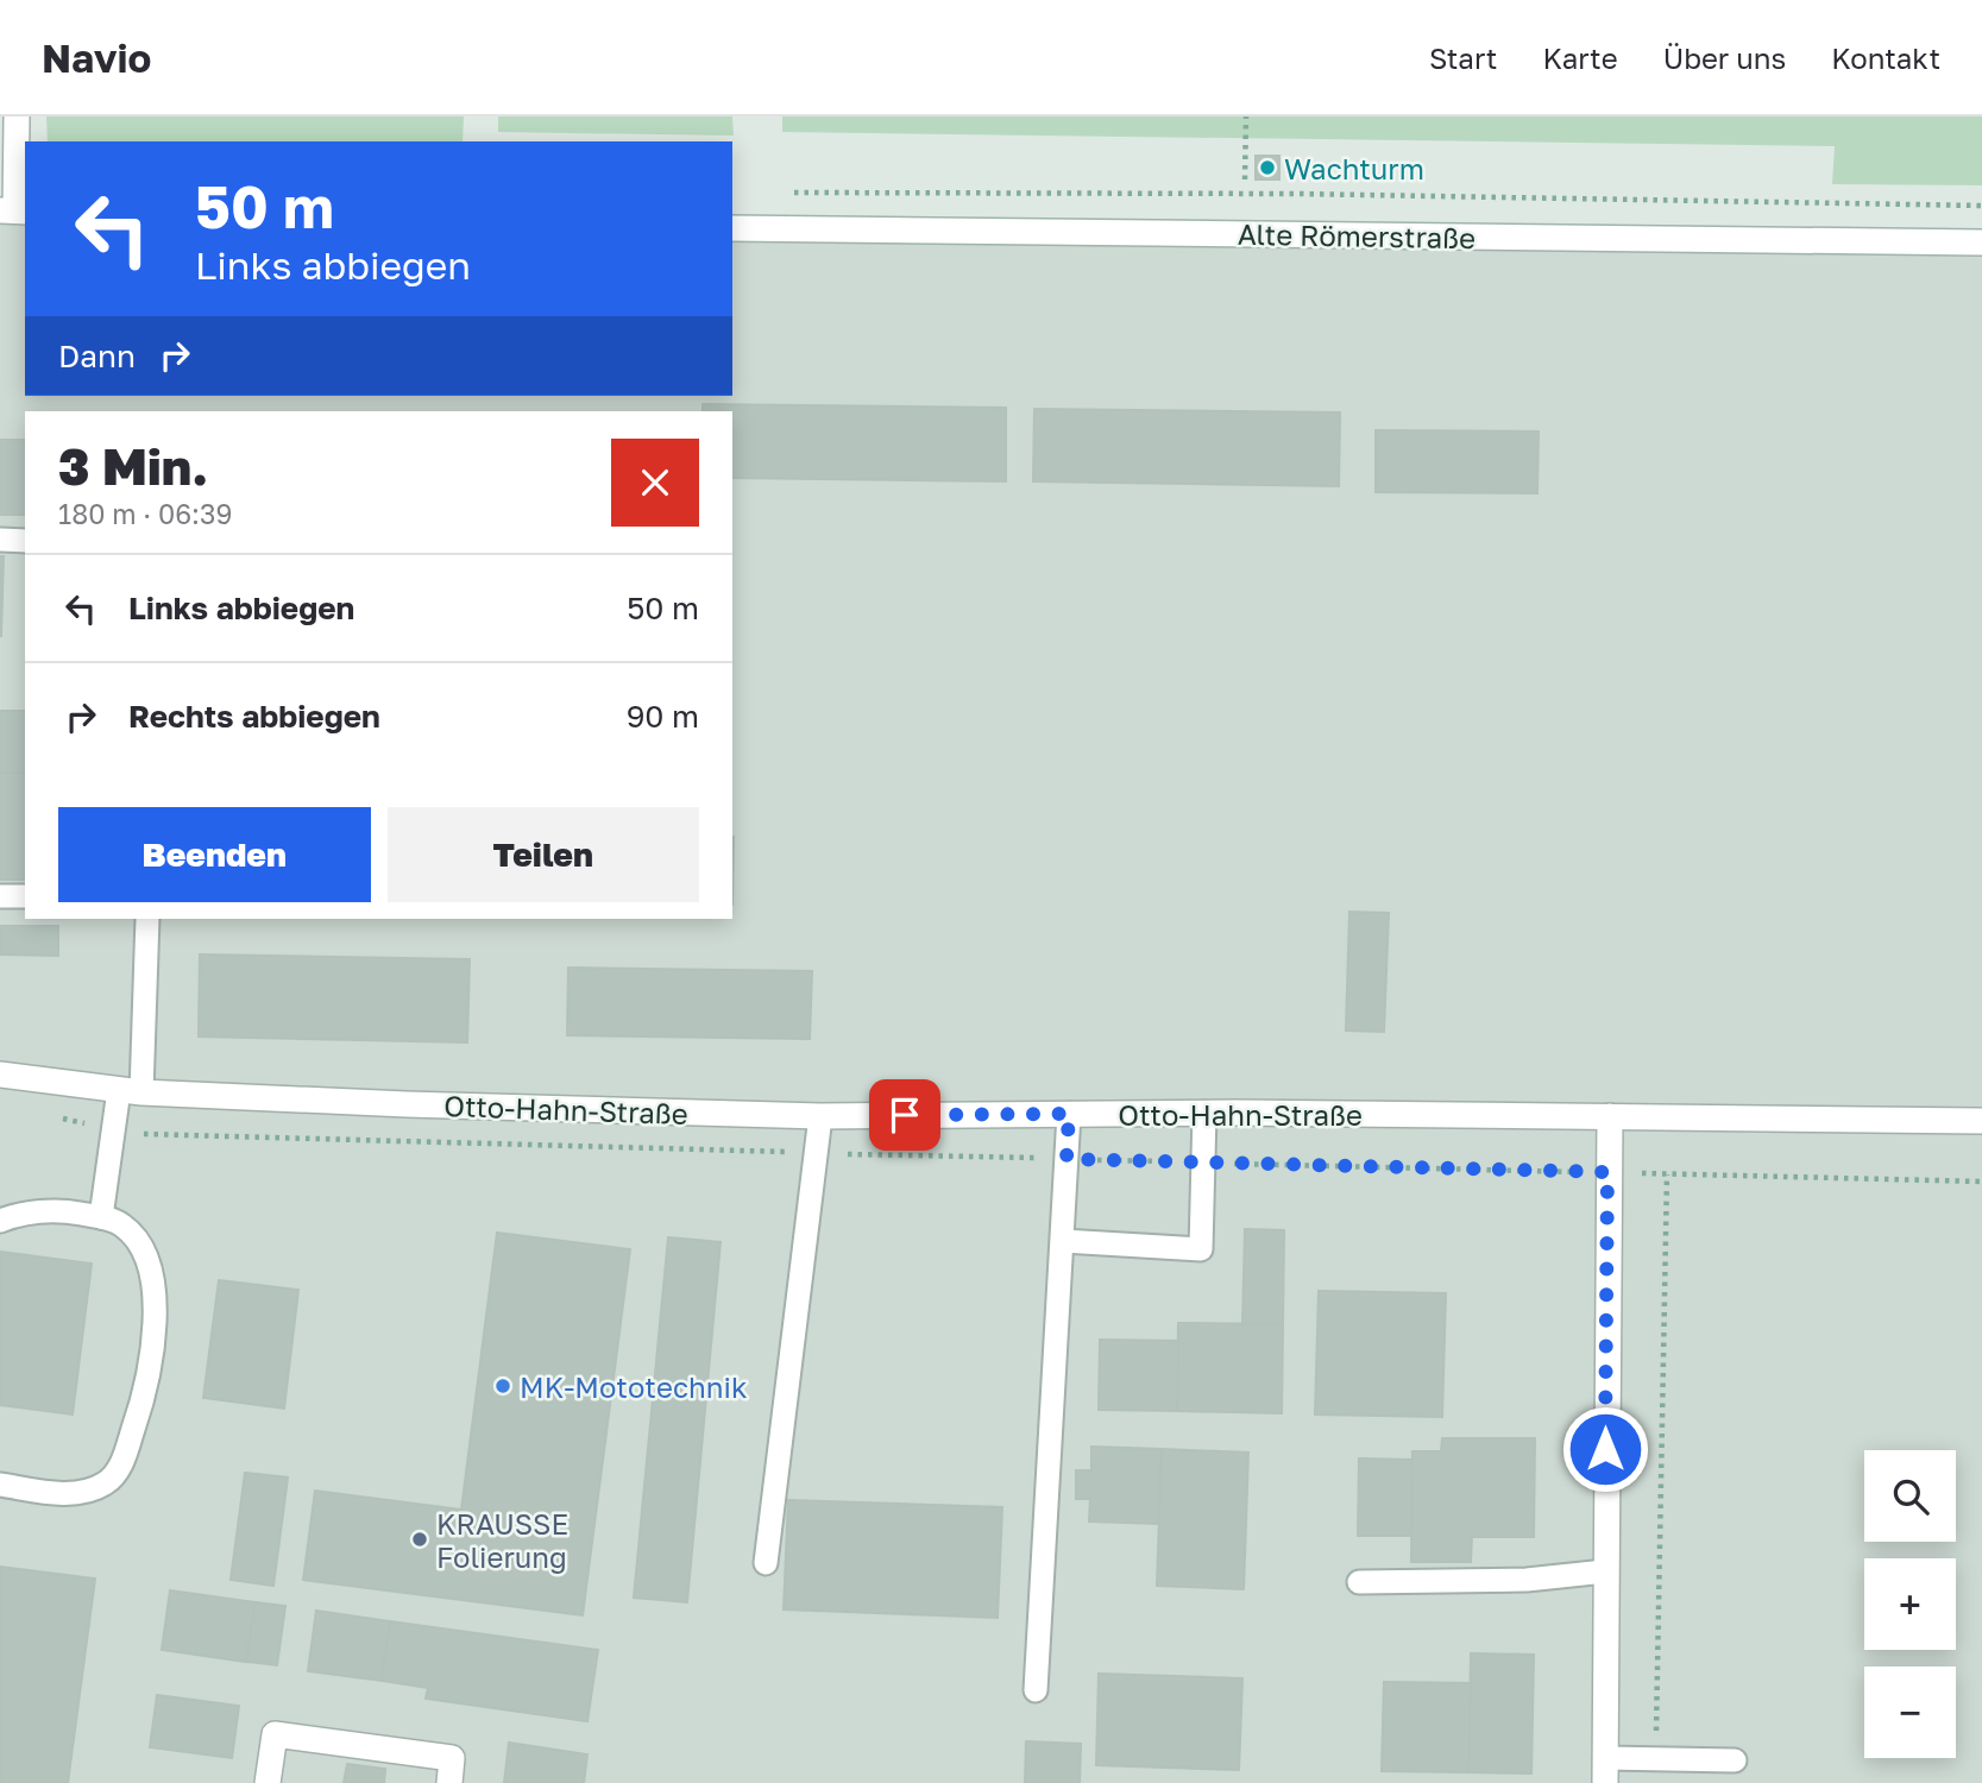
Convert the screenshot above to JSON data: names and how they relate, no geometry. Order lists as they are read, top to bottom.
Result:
{
  "streets": {
    "street": ["Alte Römerstraße", "Otto-Hahn-Straße"]
  },
  "places": ["Wachturm", "MK-Mototechnik", "KRAUSSE Folierung"],
  "page": {
    "header": "Navio",
    "nav": [
      "Start",
      "Karte",
      "Über uns",
      "Kontakt"
    ],
    "turn": ["50 m", "Links abbiegen"],
    "then": "Dann",
    "heading": ["3 Min.", "180 m · 06:39"],
    "list": [
      {
        "name": "Links abbiegen",
        "value": "50 m"
      },
      {
        "name": "Rechts abbiegen",
        "value": "90 m"
      }
    ],
    "buttons": ["Beenden", "Teilen"],
    "map_buttons": ["+", "−"]
  }
}
